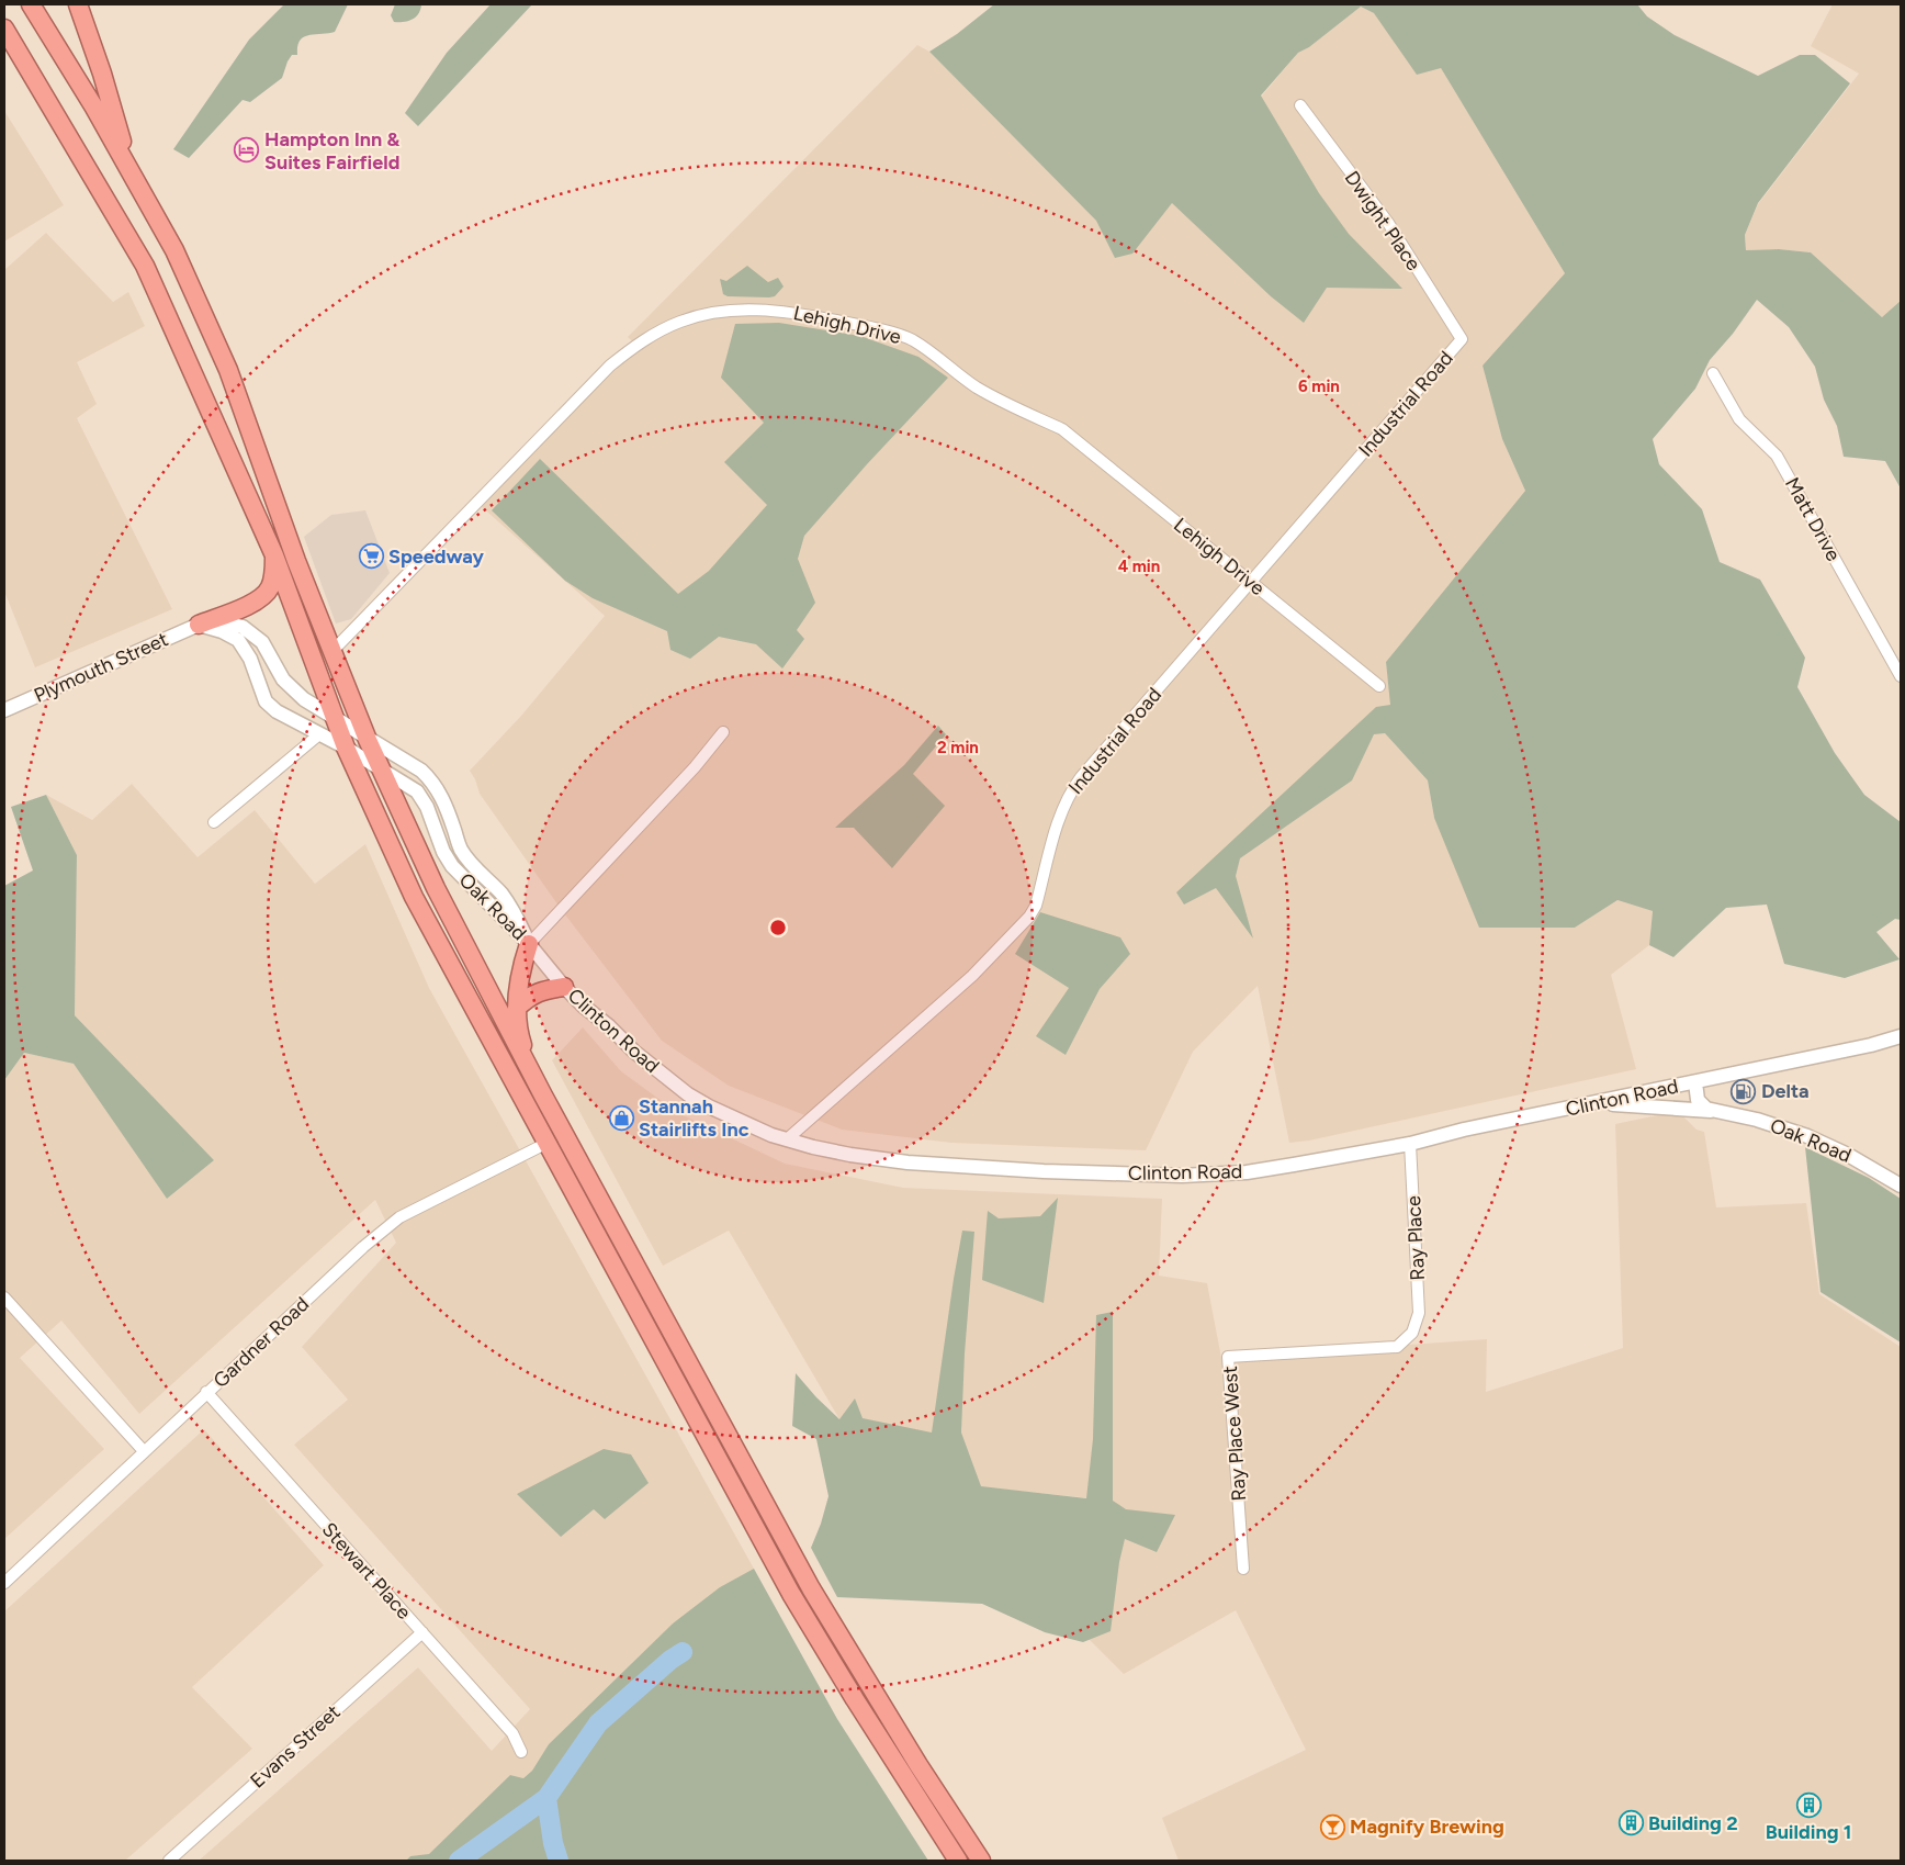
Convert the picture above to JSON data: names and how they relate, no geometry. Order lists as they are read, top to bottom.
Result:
{
  "streets": {
    "street": [
      "Dwight Place",
      "Lehigh Drive",
      "Industrial Road",
      "Matt Drive",
      "Plymouth Street",
      "Oak Road",
      "Clinton Road",
      "Ray Place",
      "Gardner Road",
      "Ray Place West",
      "Stewart Place",
      "Evans Street"
    ]
  },
  "crossings": [
    ["Dwight Place", "Industrial Road"],
    ["Lehigh Drive", "Industrial Road"],
    ["Industrial Road", "Clinton Road"],
    ["Plymouth Street", "Oak Road"],
    ["Oak Road", "Clinton Road"],
    ["Clinton Road", "Ray Place"],
    ["Ray Place", "Ray Place West"],
    ["Gardner Road", "Stewart Place"],
    ["Stewart Place", "Evans Street"]
  ],
  "places": {
    "hotel": ["Hampton Inn & Suites Fairfield"],
    "supermarket": ["Speedway"],
    "fuel station": ["Delta"],
    "shop": ["Stannah Stairlifts Inc"],
    "building": ["Building 1", "Building 2"],
    "bar": ["Magnify Brewing"]
  },
  "rings": ["6 min", "4 min", "2 min"]
}
